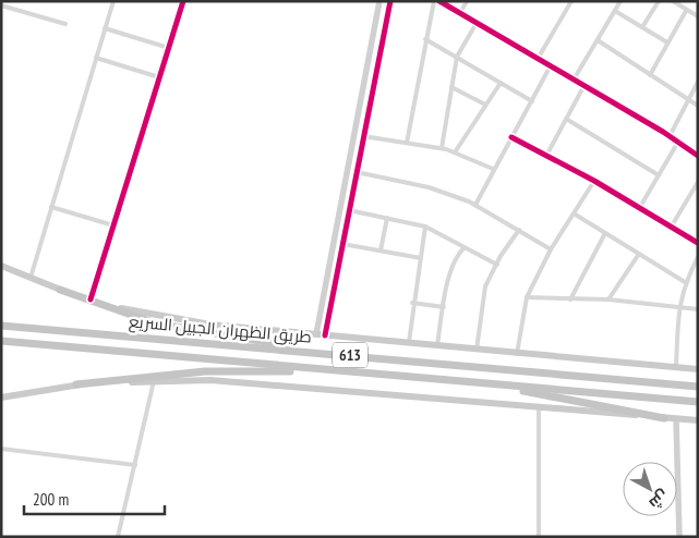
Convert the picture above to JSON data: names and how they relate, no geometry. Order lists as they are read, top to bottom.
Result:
{
  "streets": {
    "highway": ["طريق الظهران الجبيل السريع", "613"]
  },
  "scale_bar": "200 m",
  "north": "bottom right"
}
